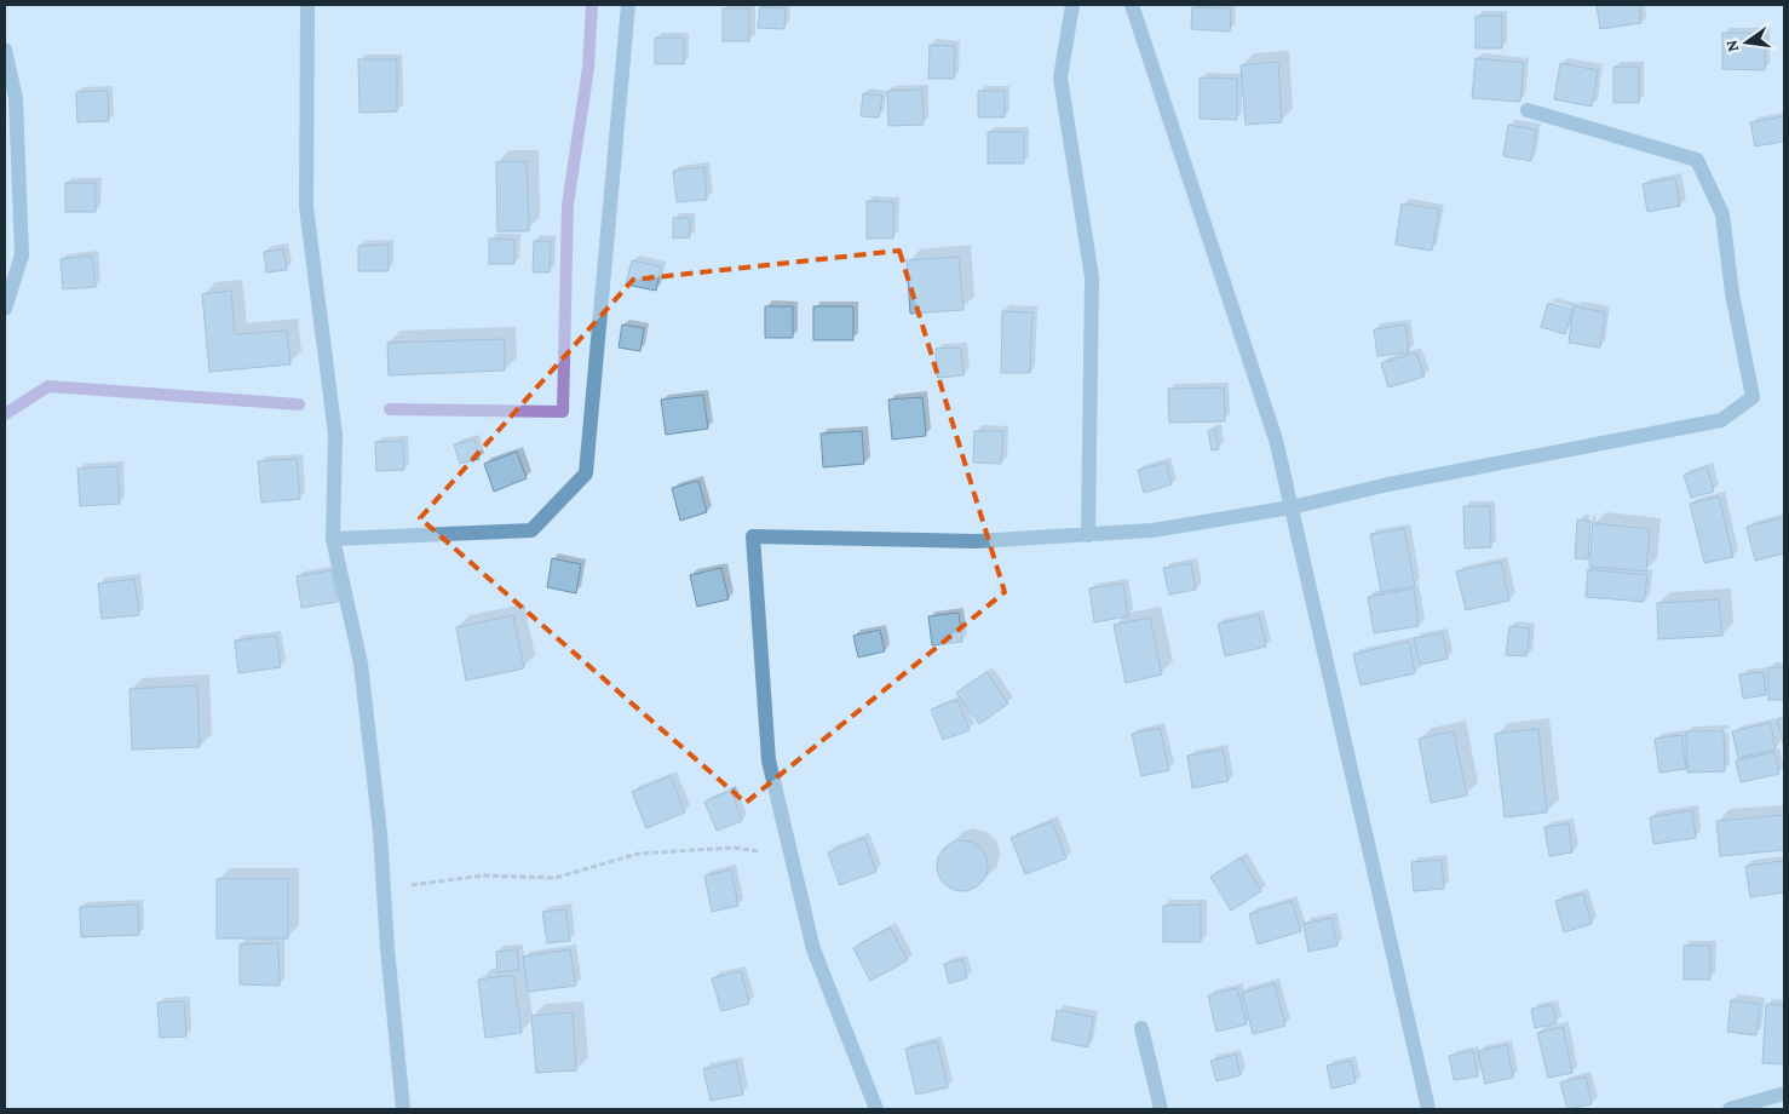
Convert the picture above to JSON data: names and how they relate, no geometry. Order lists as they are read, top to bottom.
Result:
{
  "north": "left"
}
